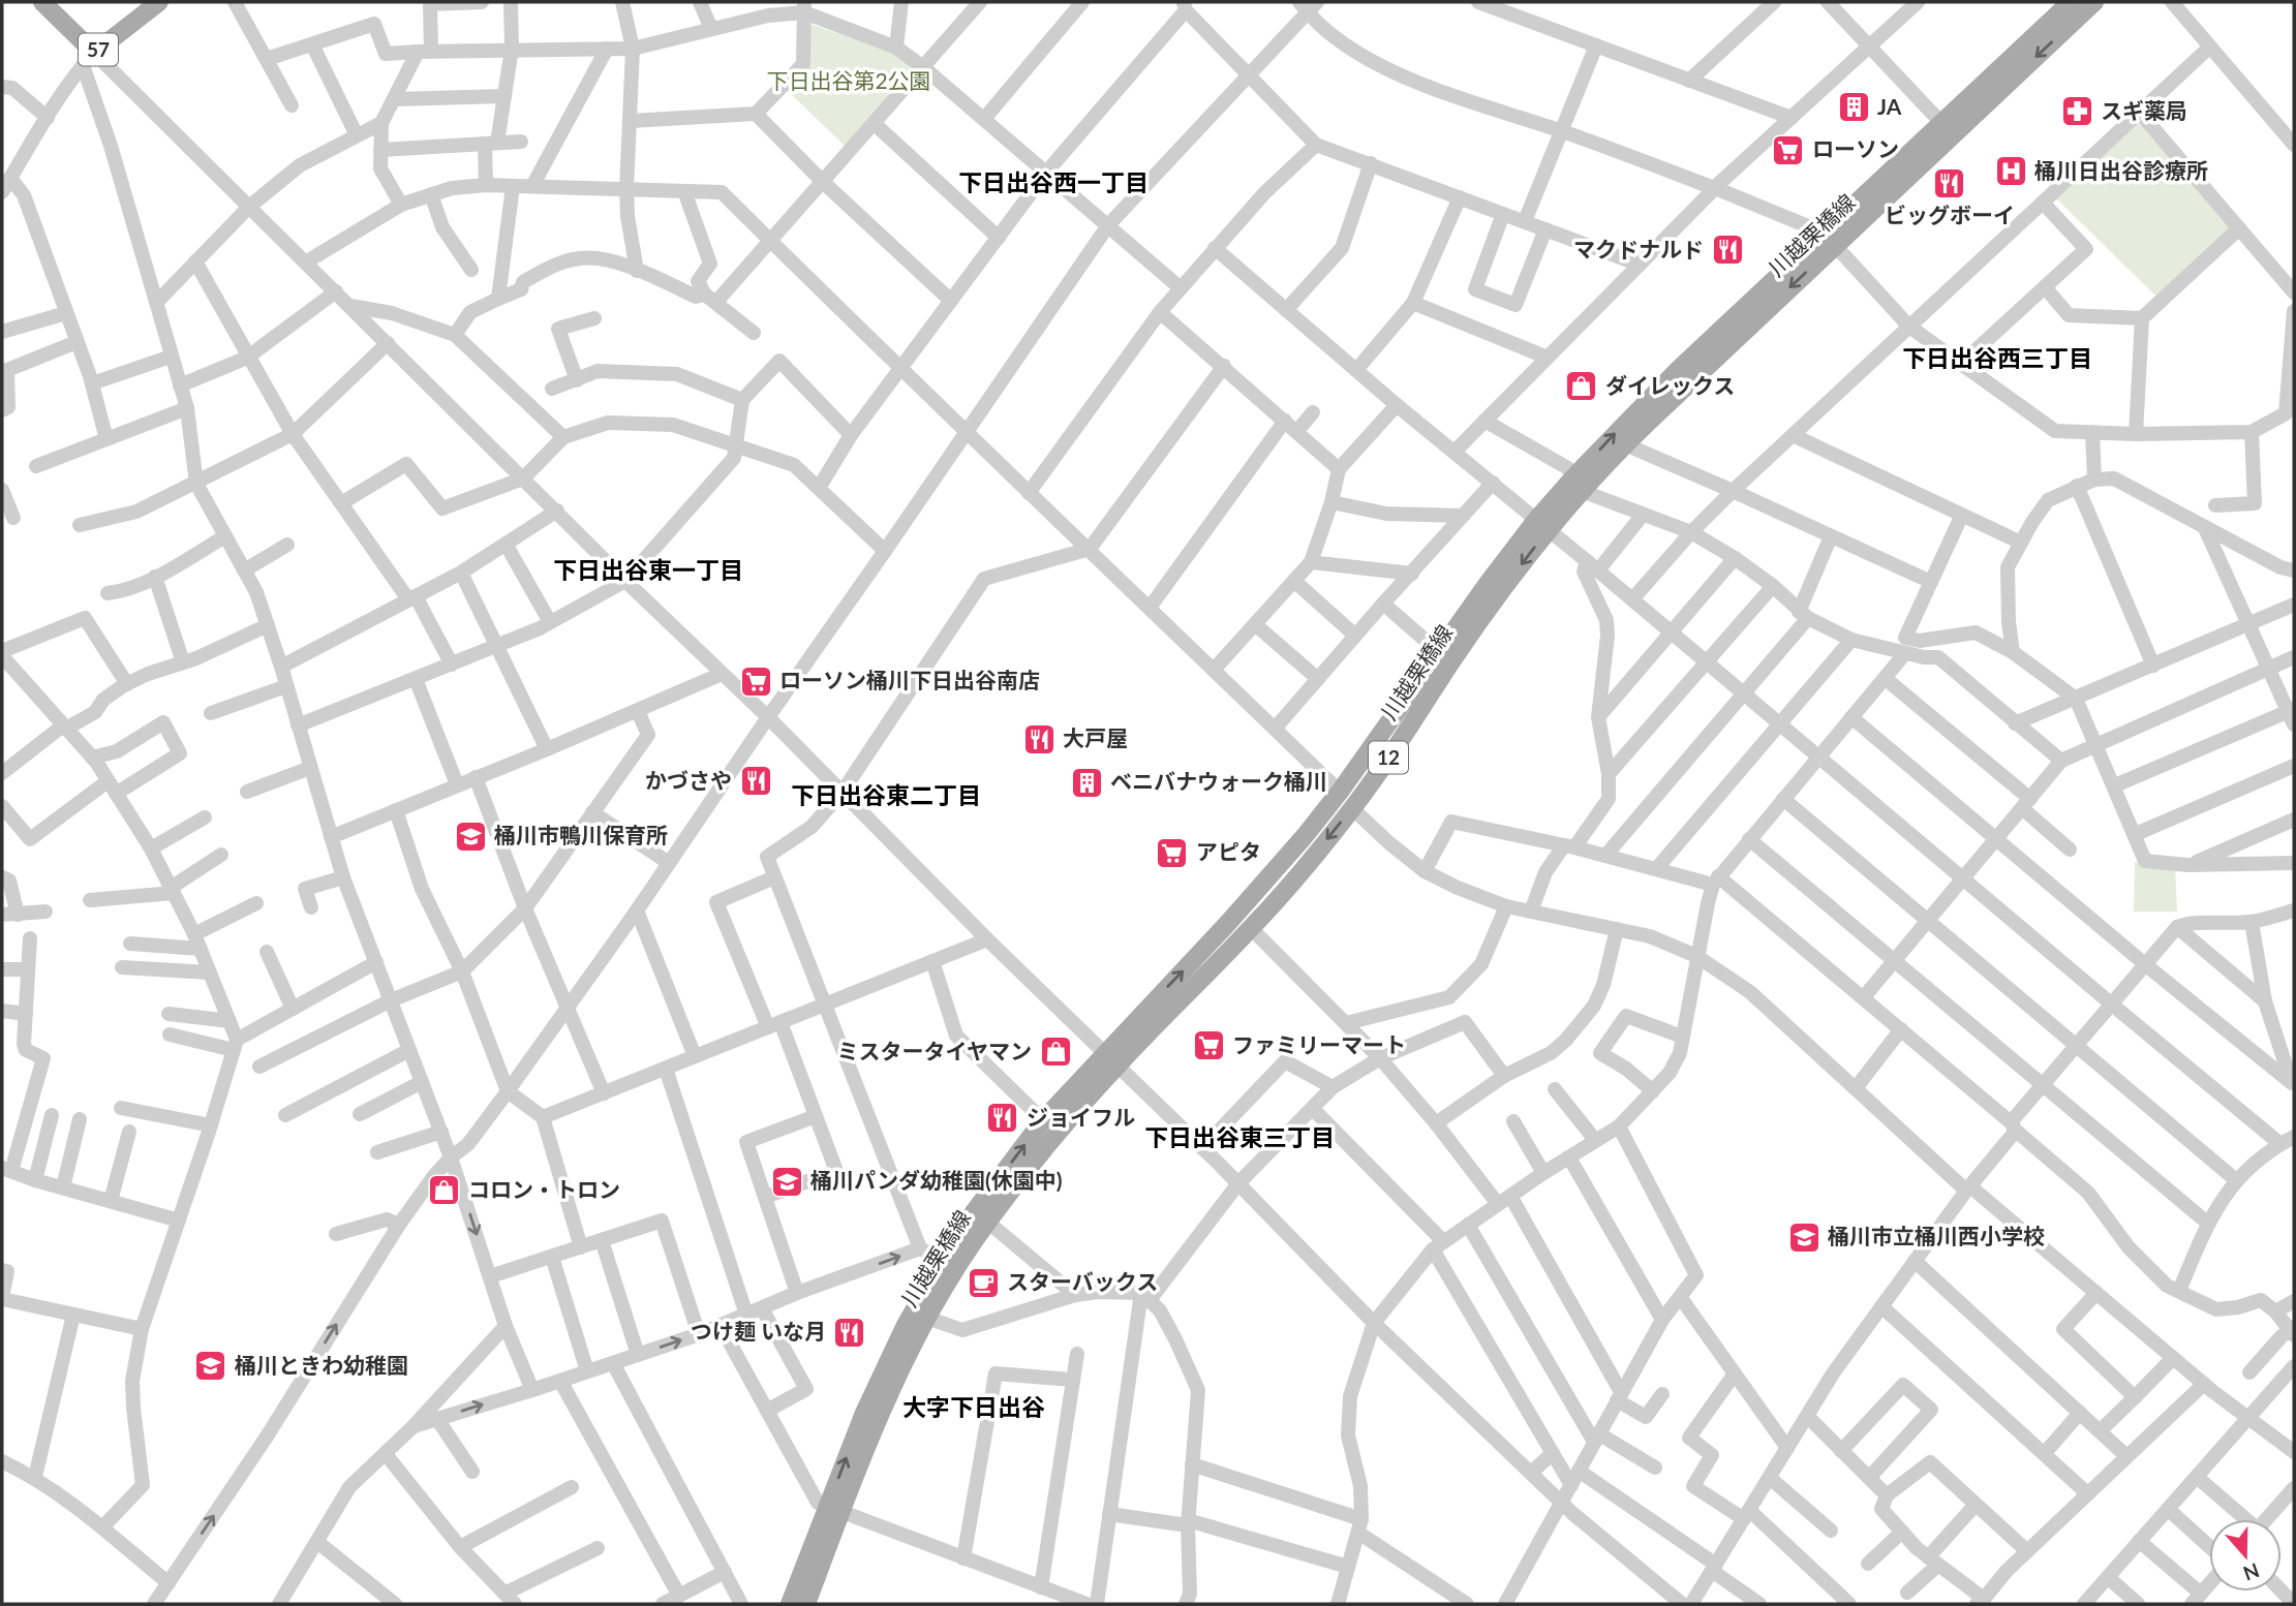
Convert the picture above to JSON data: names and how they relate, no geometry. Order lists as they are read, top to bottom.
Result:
{
  "streets": {
    "main road": ["57", "川越栗橋線", "12"]
  },
  "districts": [
    "下日出谷西一丁目",
    "下日出谷西三丁目",
    "下日出谷東一丁目",
    "下日出谷東二丁目",
    "下日出谷東三丁目",
    "大字下日出谷"
  ],
  "parks": ["下日出谷第2公園"],
  "places": {
    "building": ["JA", "ベニバナウォーク桶川"],
    "pharmacy": ["スギ薬局"],
    "supermarket": [
      "ローソン",
      "ローソン桶川下日出谷南店",
      "アピタ",
      "ファミリーマート"
    ],
    "hospital": ["桶川日出谷診療所"],
    "restaurant": [
      "ビッグボーイ",
      "マクドナルド",
      "大戸屋",
      "かづさや",
      "ジョイフル",
      "つけ麺 いな月"
    ],
    "shop": ["ダイレックス", "ミスタータイヤマン", "コロン・トロン"],
    "school or university": [
      "桶川市鴨川保育所",
      "桶川パンダ幼稚園(休園中)",
      "桶川市立桶川西小学校",
      "桶川ときわ幼稚園"
    ],
    "cafe": ["スターバックス"]
  },
  "north": "bottom"
}
